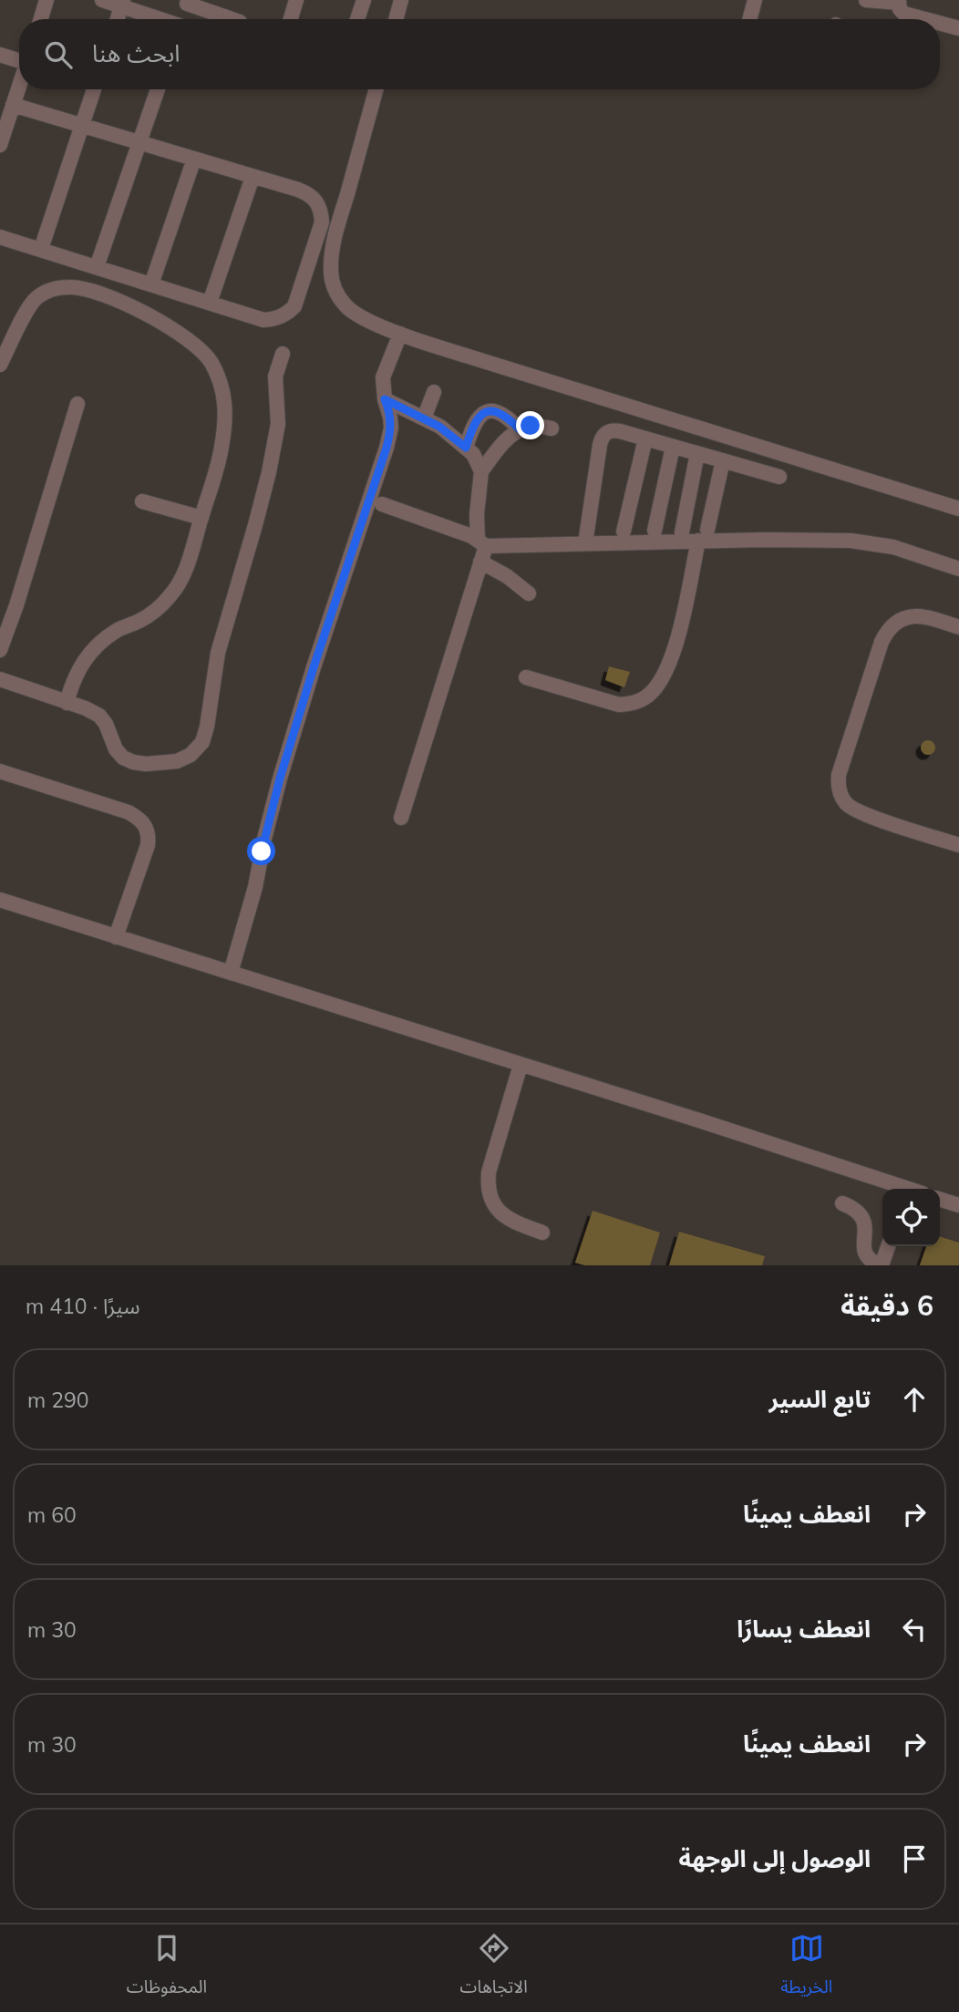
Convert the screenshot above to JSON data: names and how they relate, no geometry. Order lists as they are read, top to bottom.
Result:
{
  "page": {
    "search": "ابحث هنا",
    "heading": ["6 دقيقة", "سيرًا · 410 m"],
    "list": [
      ["تابع السير", "290 m"],
      ["انعطف يمينًا", "60 m"],
      ["انعطف يسارًا", "30 m"],
      ["انعطف يمينًا", "30 m"],
      "الوصول إلى الوجهة"
    ],
    "nav": ["الخريطة", "الاتجاهات", "المحفوظات"]
  }
}
